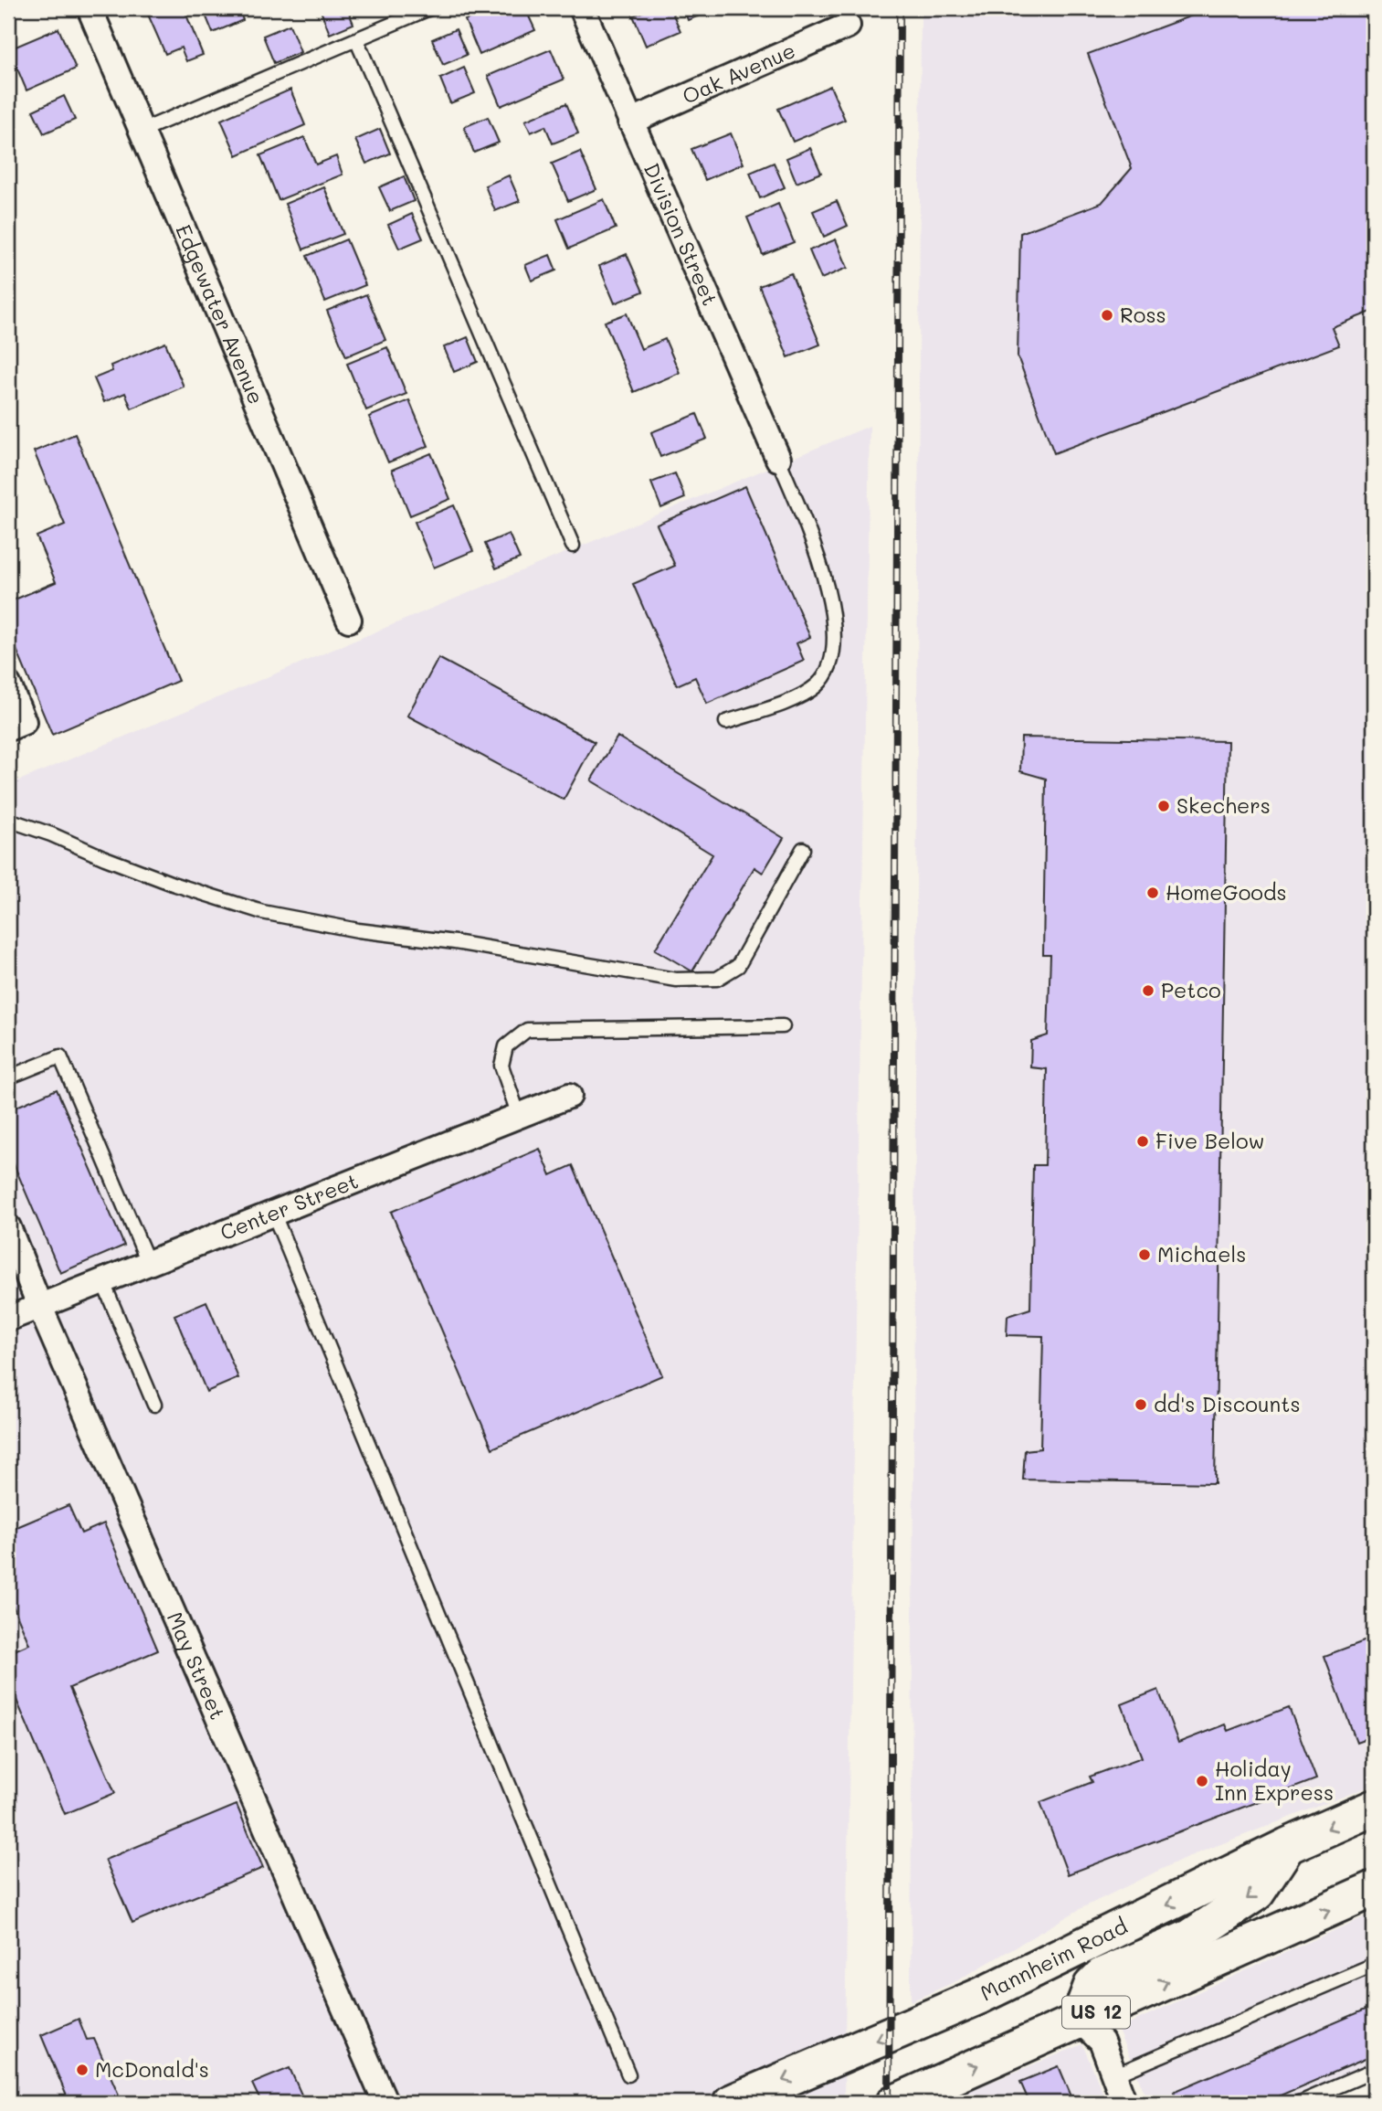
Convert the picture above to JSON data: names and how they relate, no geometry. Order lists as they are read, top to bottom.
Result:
{
  "streets": {
    "main road": ["Mannheim Road", "US 12"],
    "street": [
      "Oak Avenue",
      "Division Street",
      "Edgewater Avenue",
      "Center Street",
      "May Street"
    ]
  },
  "crossings": [
    ["Oak Avenue", "Division Street"],
    ["Center Street", "May Street"]
  ],
  "places": [
    "Ross",
    "Skechers",
    "HomeGoods",
    "Petco",
    "Five Below",
    "Michaels",
    "dd's Discounts",
    "Holiday Inn Express",
    "McDonald's"
  ]
}
